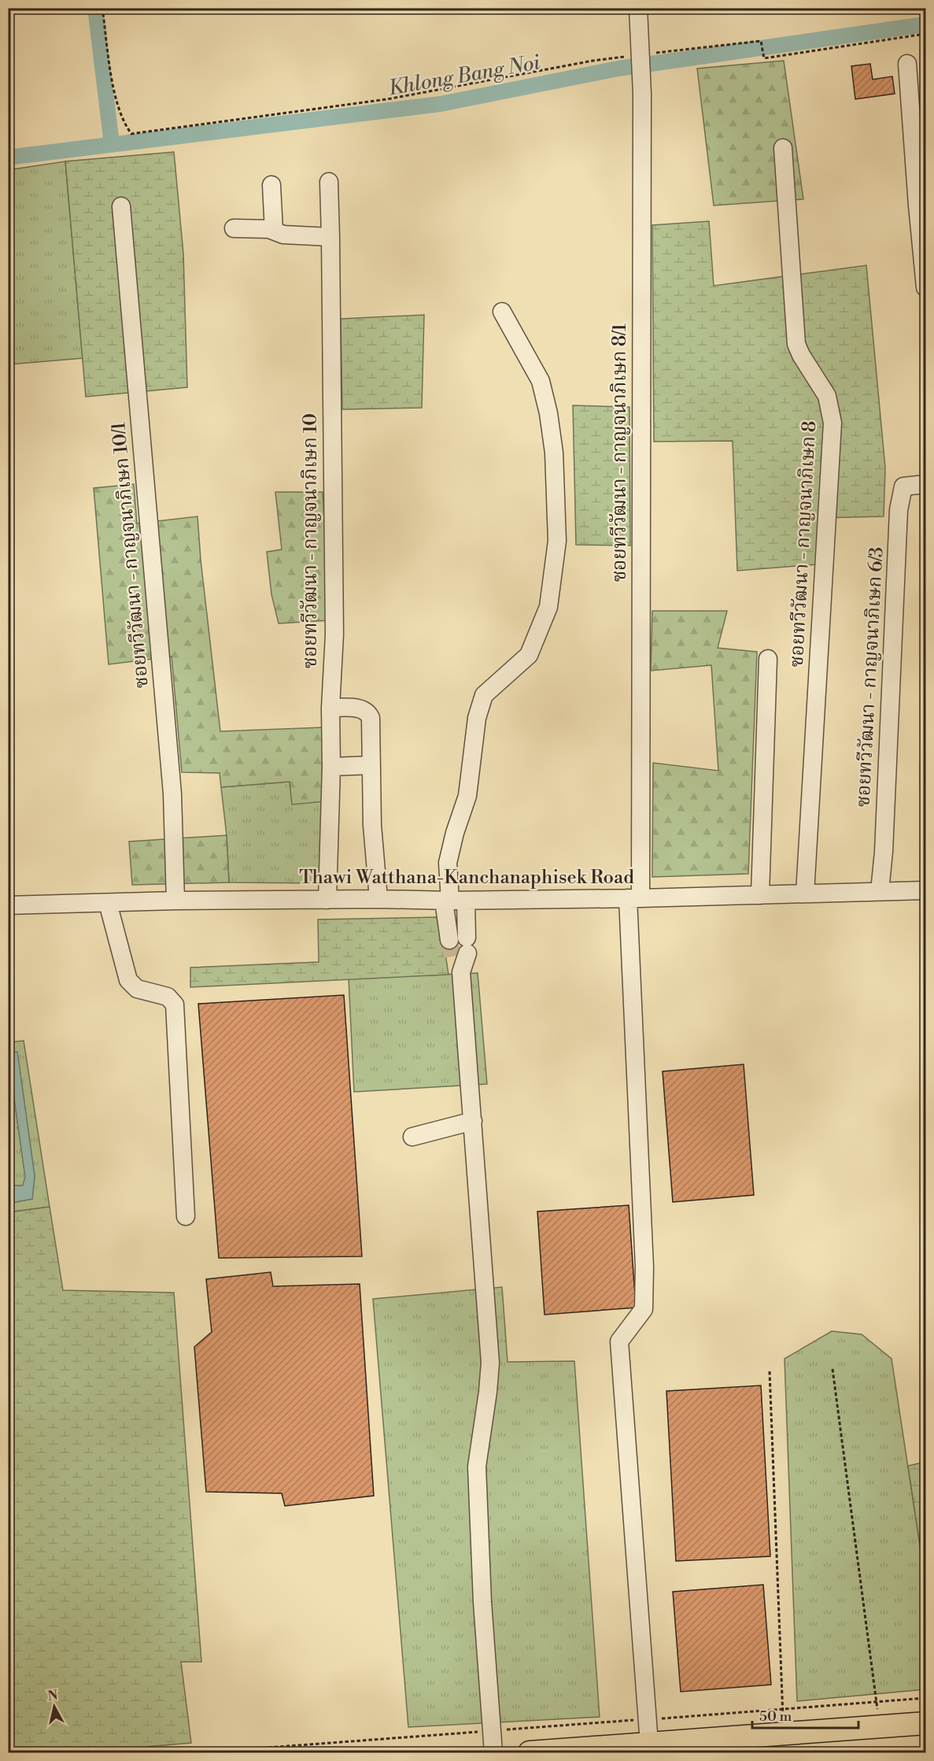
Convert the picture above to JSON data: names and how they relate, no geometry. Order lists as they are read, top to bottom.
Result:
{
  "streets": {
    "street": [
      "ซอยทวีวัฒนา - กาญจนาภิเษก 8/1",
      "ซอยทวีวัฒนา - กาญจนาภิเษก 10",
      "ซอยทวีวัฒนา - กาญจนาภิเษก 8",
      "ซอยทวีวัฒนา - กาญจนาภิเษก 10/1",
      "ซอยทวีวัฒนา - กาญจนาภิเษก 6/3",
      "Thawi Watthana-Kanchanaphisek Road"
    ]
  },
  "crossings": [
    ["ซอยทวีวัฒนา - กาญจนาภิเษก 8/1", "Thawi Watthana-Kanchanaphisek Road"],
    ["ซอยทวีวัฒนา - กาญจนาภิเษก 10", "Thawi Watthana-Kanchanaphisek Road"],
    ["ซอยทวีวัฒนา - กาญจนาภิเษก 8", "Thawi Watthana-Kanchanaphisek Road"],
    ["ซอยทวีวัฒนา - กาญจนาภิเษก 10/1", "Thawi Watthana-Kanchanaphisek Road"],
    ["ซอยทวีวัฒนา - กาญจนาภิเษก 6/3", "Thawi Watthana-Kanchanaphisek Road"]
  ],
  "water": ["Khlong Bang Noi"],
  "scale_bar": "50 m",
  "north": "top"
}
